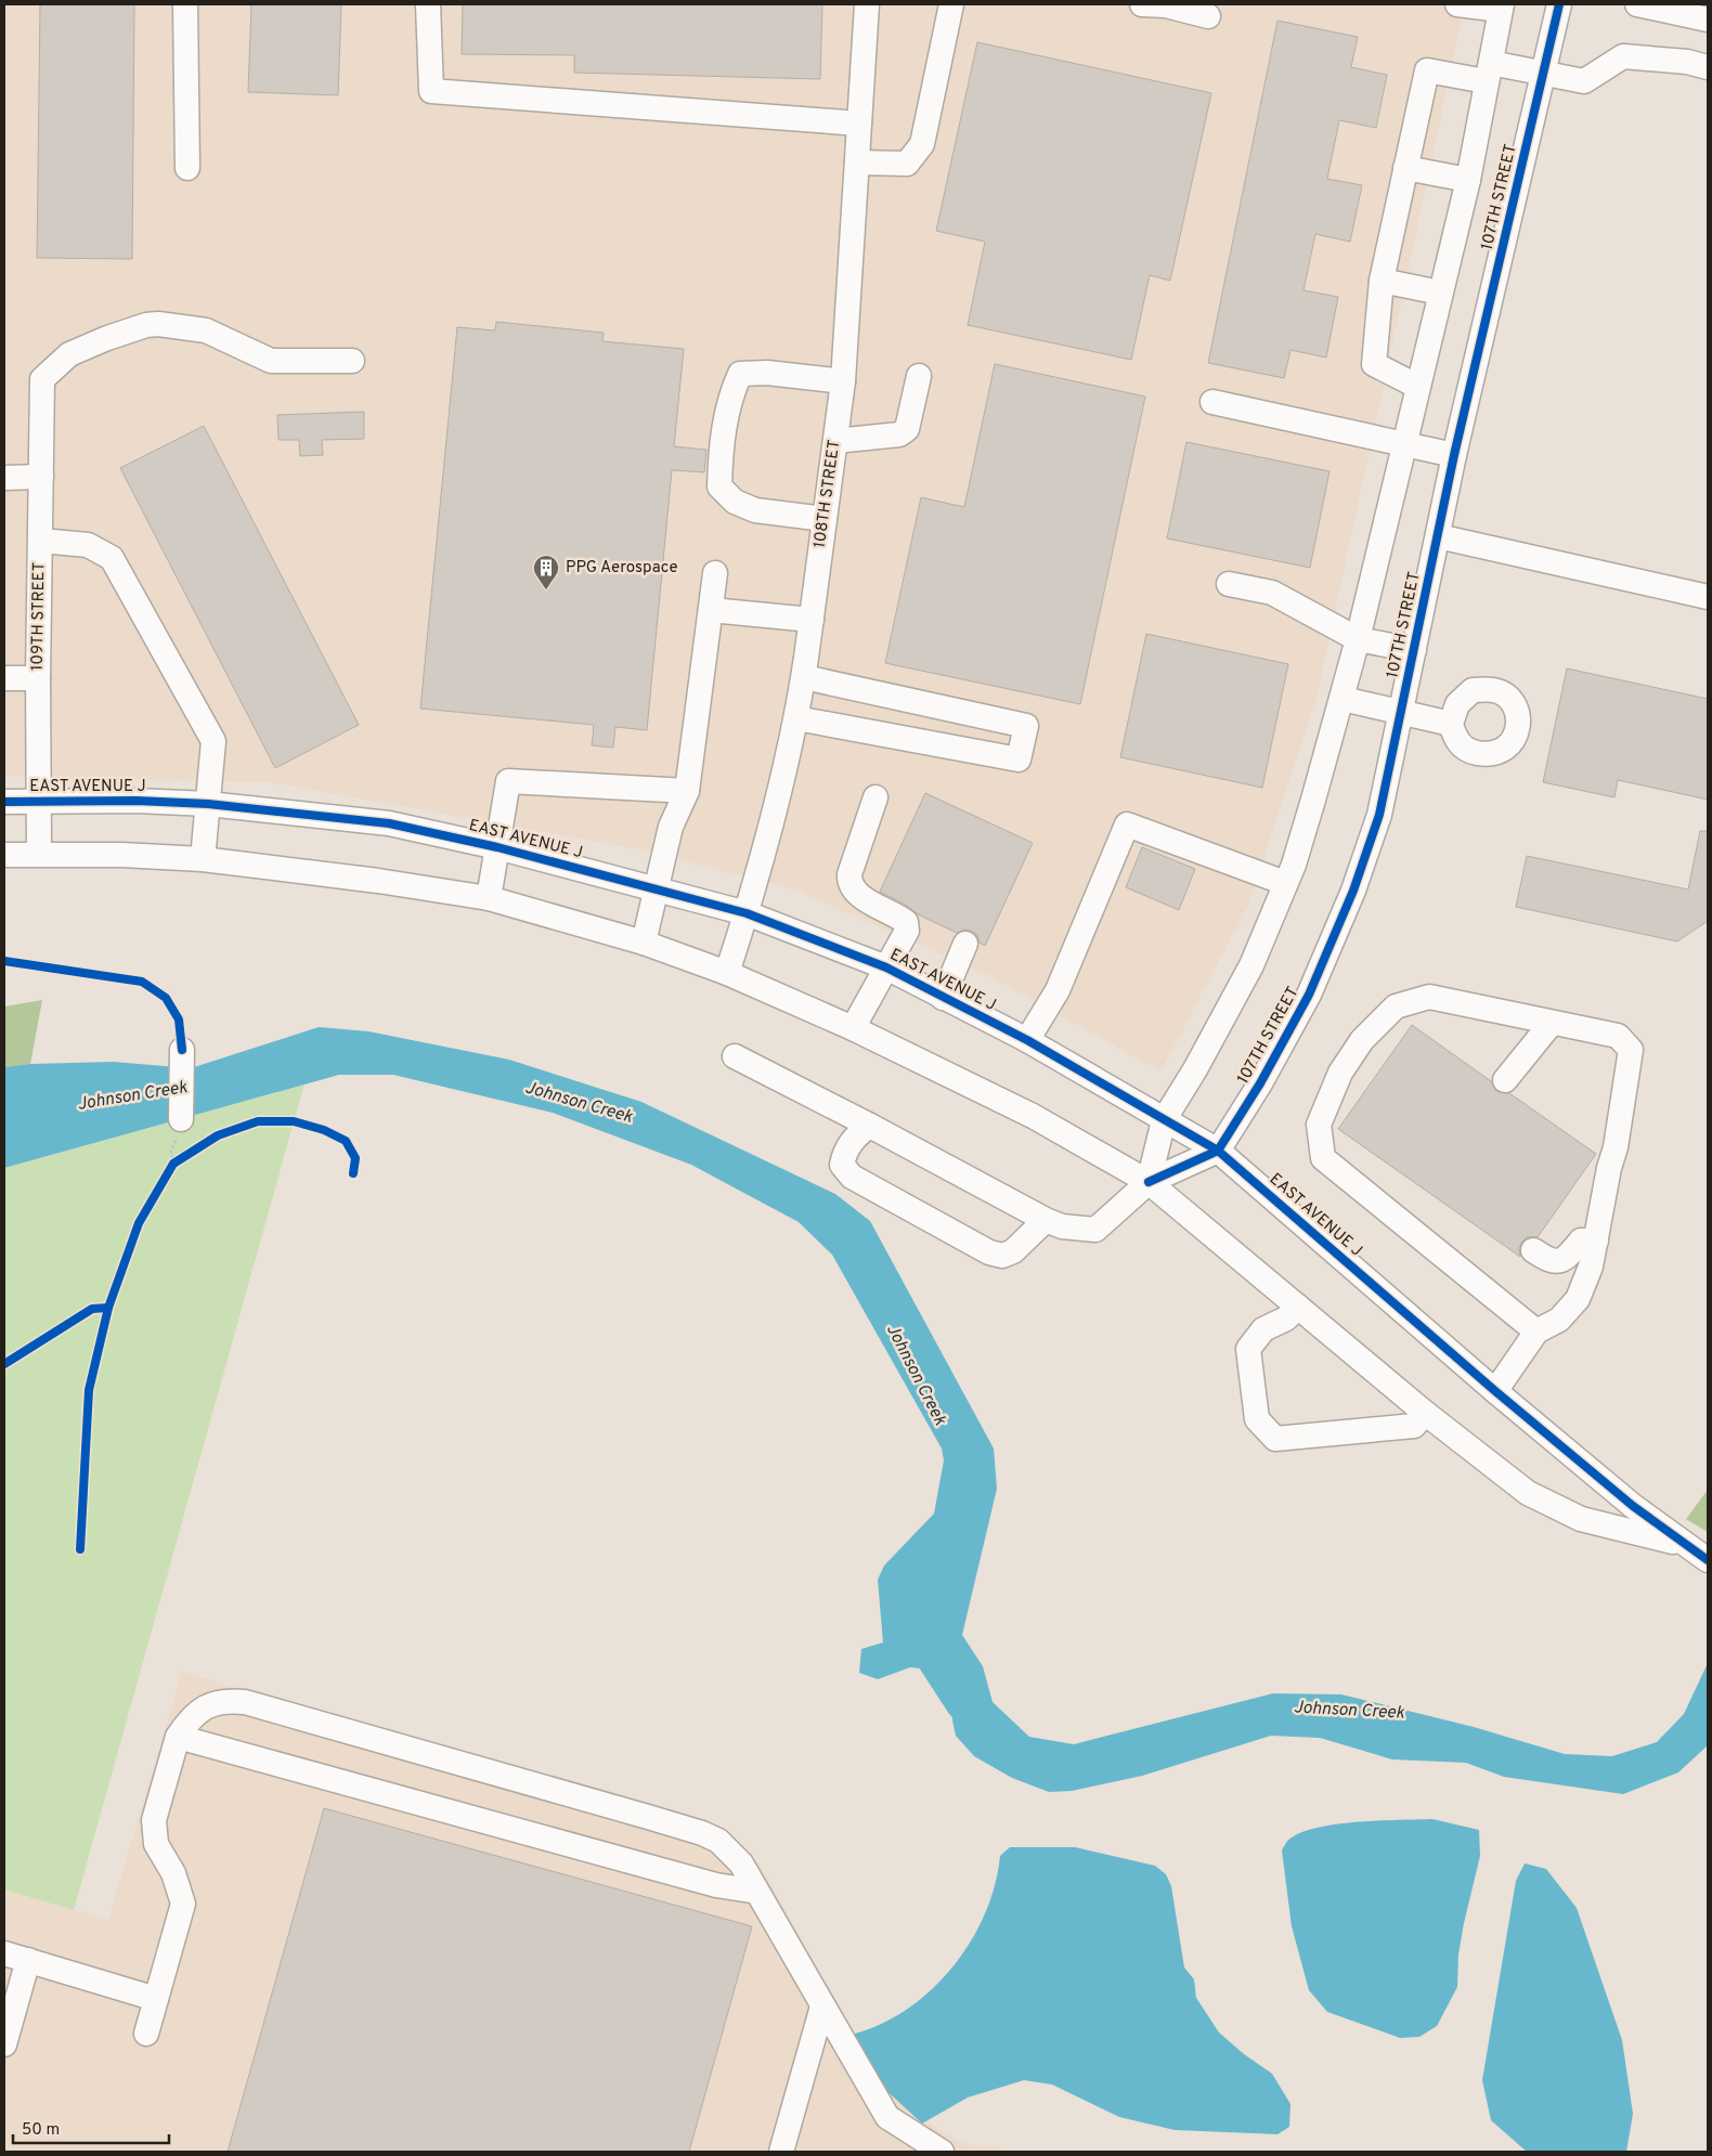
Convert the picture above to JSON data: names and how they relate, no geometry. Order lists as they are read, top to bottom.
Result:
{
  "streets": {
    "street": [
      "107TH STREET",
      "108TH STREET",
      "109TH STREET",
      "EAST AVENUE J"
    ]
  },
  "crossings": [
    ["107TH STREET", "EAST AVENUE J"],
    ["108TH STREET", "EAST AVENUE J"],
    ["109TH STREET", "EAST AVENUE J"]
  ],
  "water": ["Johnson Creek"],
  "places": {
    "building": ["PPG Aerospace"]
  },
  "scale_bar": "50 m"
}
